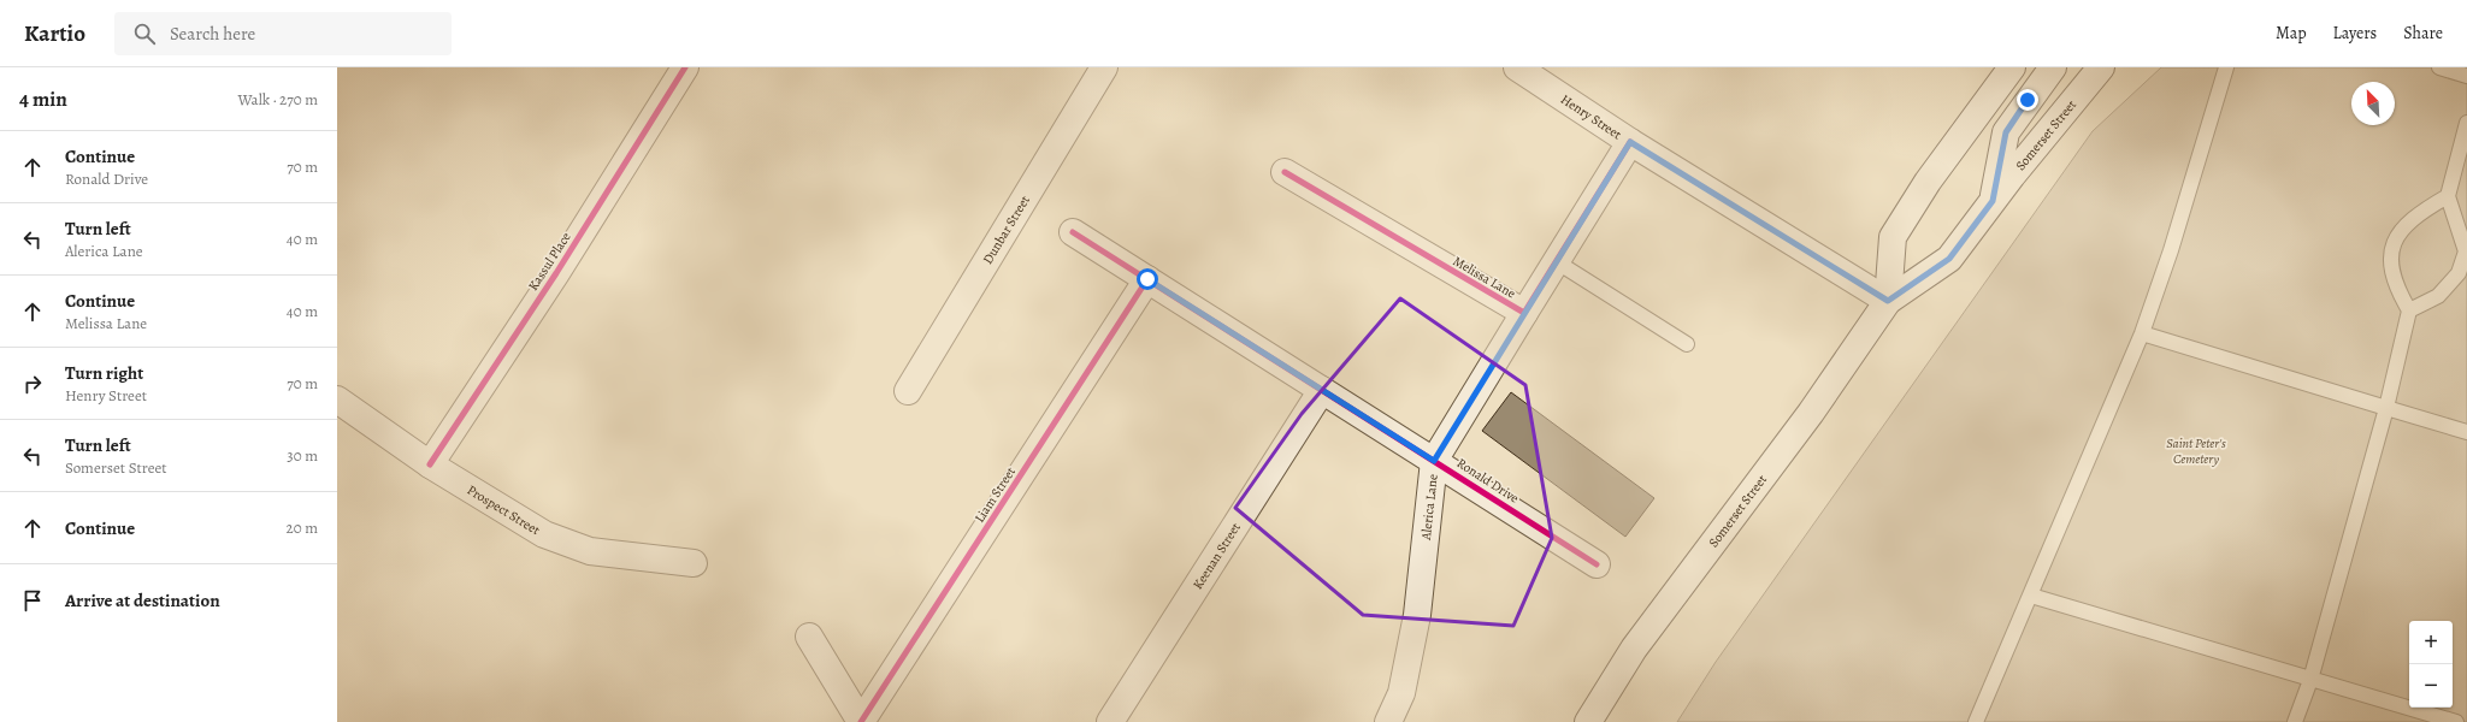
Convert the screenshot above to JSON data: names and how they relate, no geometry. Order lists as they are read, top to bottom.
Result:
{
  "streets": {
    "street": [
      "Henry Street",
      "Somerset Street",
      "Dunbar Street",
      "Kassul Place",
      "Melissa Lane",
      "Ronald Drive",
      "Liam Street",
      "Alerica Lane",
      "Prospect Street",
      "Keenan Street"
    ]
  },
  "crossings": [
    ["Henry Street", "Somerset Street"],
    ["Henry Street", "Melissa Lane"],
    ["Kassul Place", "Prospect Street"],
    ["Melissa Lane", "Alerica Lane"],
    ["Ronald Drive", "Liam Street"],
    ["Ronald Drive", "Alerica Lane"],
    ["Ronald Drive", "Keenan Street"]
  ],
  "parks": ["Saint Peter's Cemetery"],
  "north": "top left",
  "page": {
    "header": "Kartio",
    "search": "Search here",
    "nav": ["Map", "Layers", "Share"],
    "heading": ["4 min", "Walk · 270 m"],
    "list": [
      ["Continue", "Ronald Drive", "70 m"],
      ["Turn left", "Alerica Lane", "40 m"],
      ["Continue", "Melissa Lane", "40 m"],
      ["Turn right", "Henry Street", "70 m"],
      ["Turn left", "Somerset Street", "30 m"],
      ["Continue", "20 m"],
      "Arrive at destination"
    ],
    "map_buttons": ["+", "−"]
  }
}
